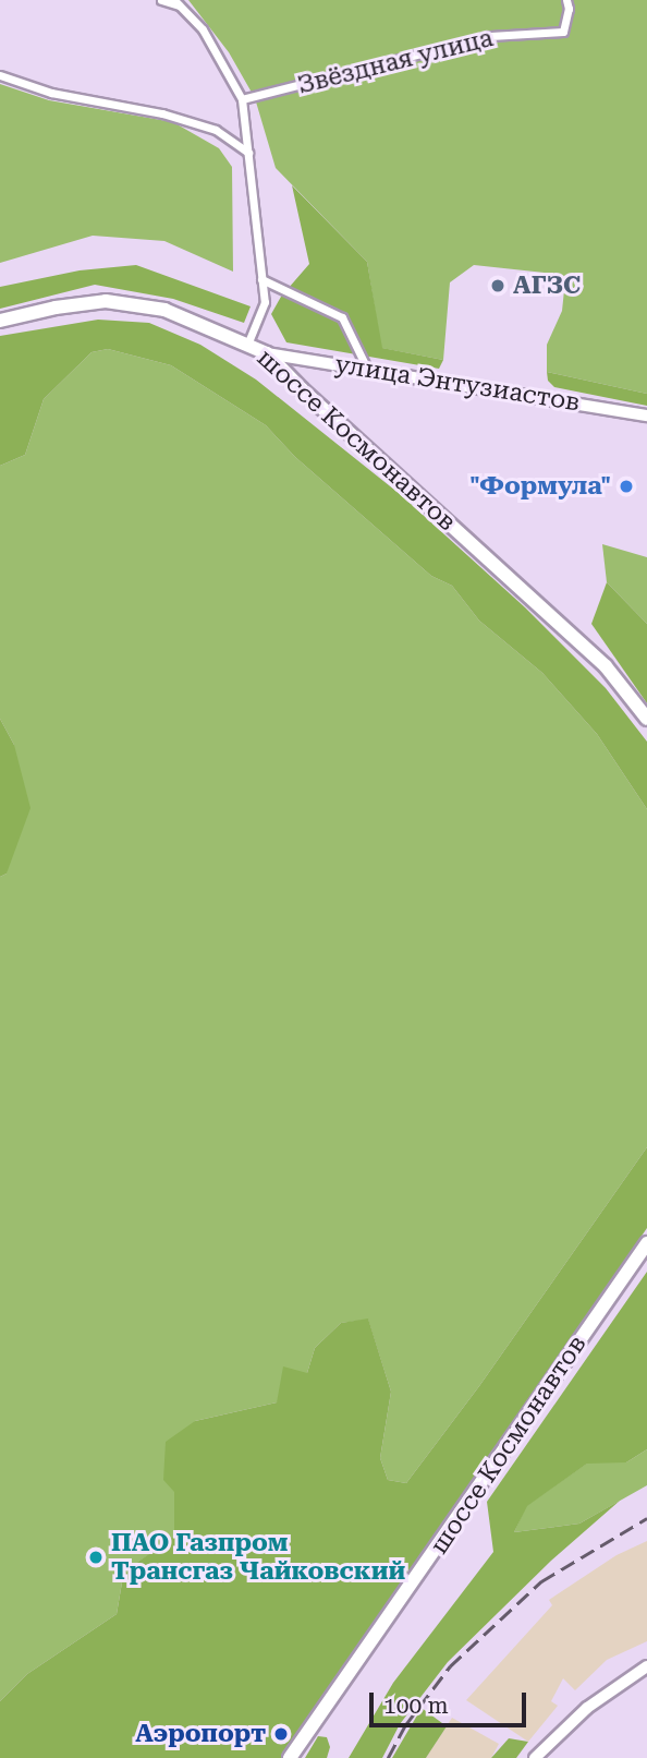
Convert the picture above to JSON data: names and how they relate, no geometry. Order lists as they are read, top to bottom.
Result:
{
  "streets": {
    "main road": ["улица Энтузиастов", "шоссе Космонавтов"],
    "street": ["Звёздная улица"]
  },
  "crossings": [
    ["улица Энтузиастов", "шоссе Космонавтов"]
  ],
  "places": [
    "АГЗС",
    "\"Формула\"",
    "ПАО Газпром Трансгаз Чайковский",
    "Аэропорт"
  ],
  "scale_bar": "100 m"
}
